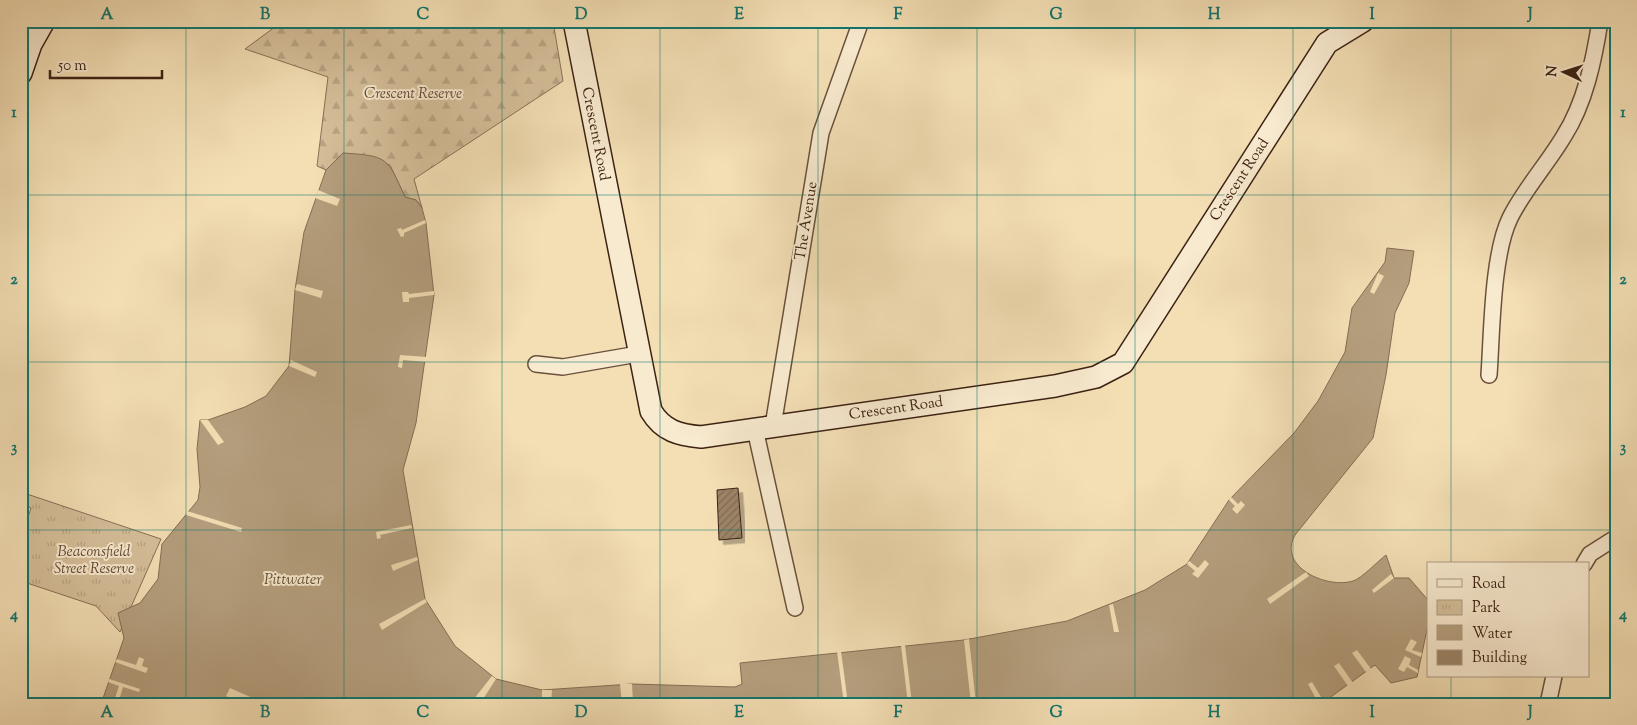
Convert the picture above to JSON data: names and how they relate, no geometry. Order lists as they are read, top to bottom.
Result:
{
  "streets": {
    "street": ["Crescent Road", "The Avenue"]
  },
  "crossings": [
    ["Crescent Road", "The Avenue"]
  ],
  "water": ["Pittwater"],
  "parks": ["Crescent Reserve", "Beaconsfield Street Reserve"],
  "legend": [
    "Road",
    "Park",
    "Water",
    "Building"
  ],
  "scale_bar": "50 m",
  "north": "left",
  "grid": {
    "columns": [
      "A",
      "B",
      "C",
      "D",
      "E",
      "F",
      "G",
      "H",
      "I",
      "J"
    ],
    "rows": [
      "1",
      "2",
      "3",
      "4"
    ]
  }
}
